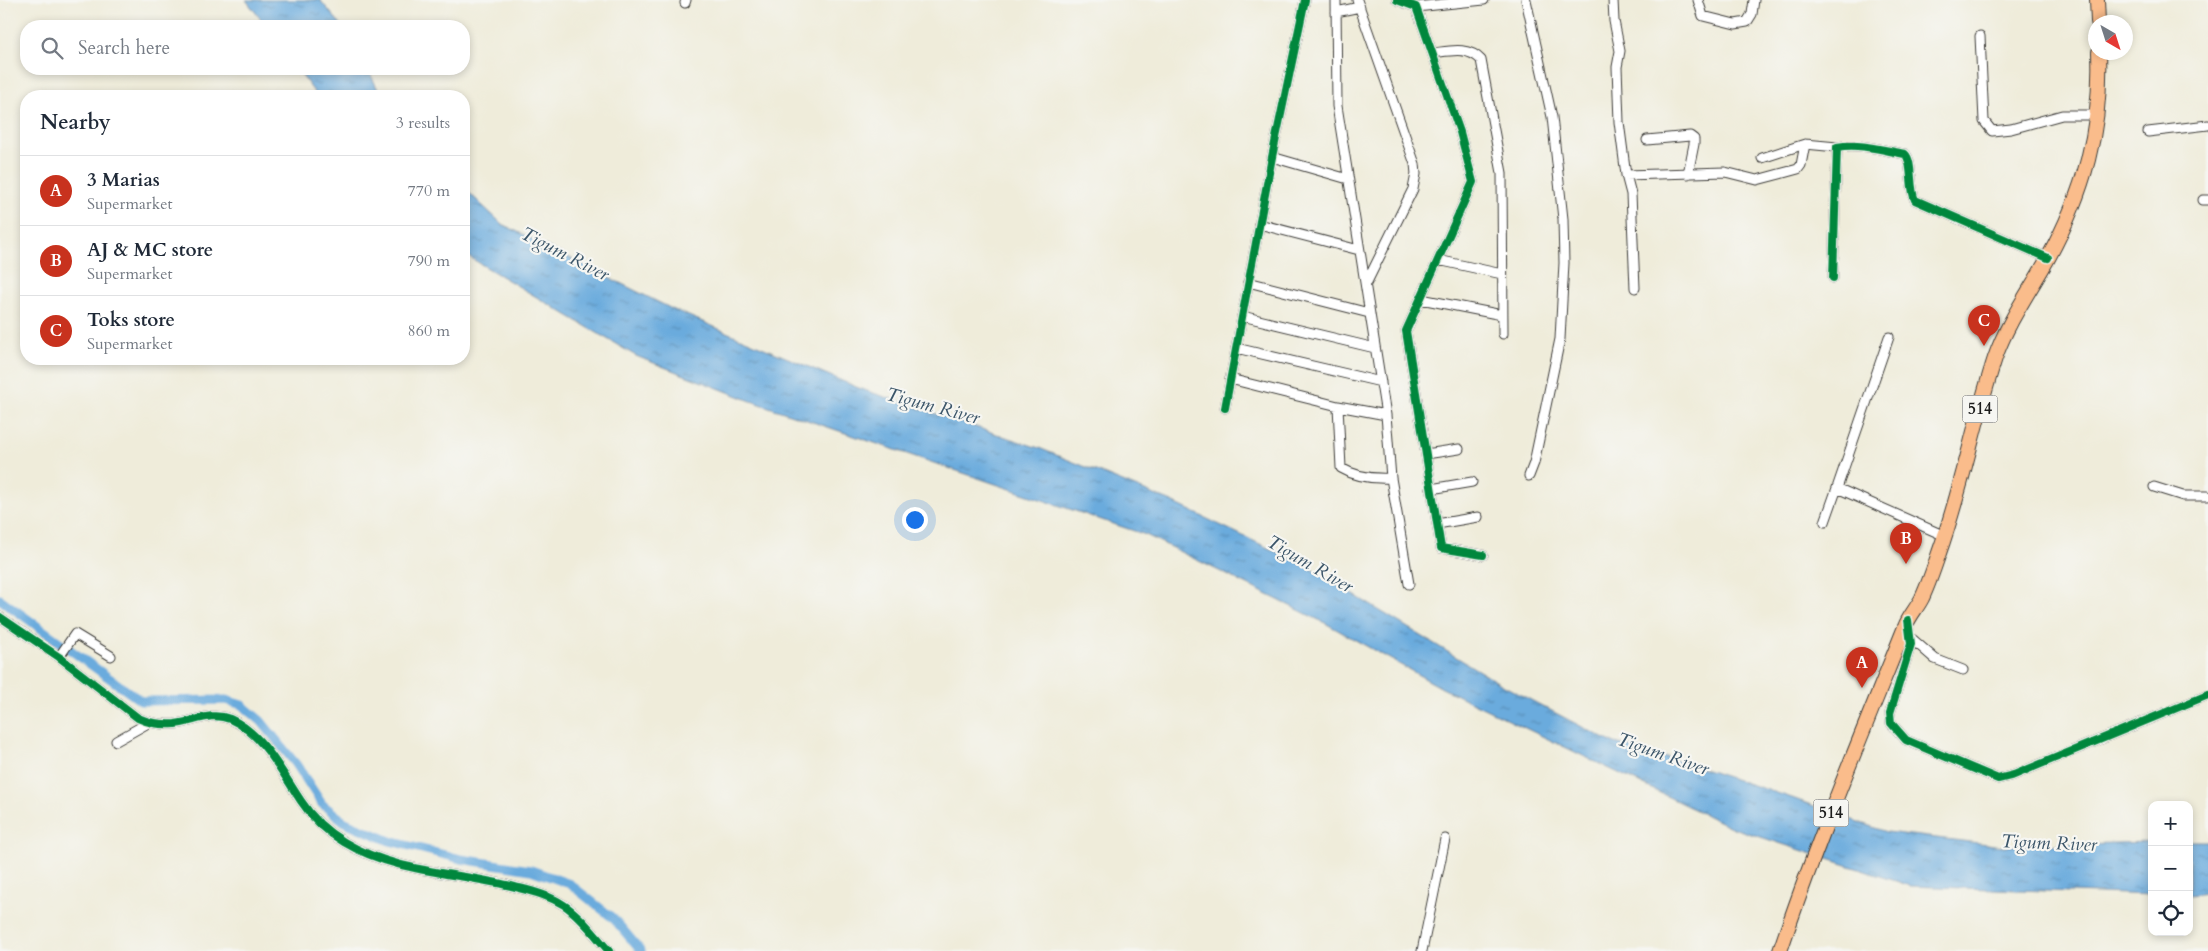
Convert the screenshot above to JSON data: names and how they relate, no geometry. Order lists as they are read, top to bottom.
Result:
{
  "streets": {
    "main road": ["514"]
  },
  "water": ["Tigum River"],
  "north": "bottom right",
  "page": {
    "search": "Search here",
    "heading": ["Nearby", "3 results"],
    "list": [
      {
        "mark": "A",
        "name": "3 Marias",
        "note": "Supermarket",
        "value": "770 m"
      },
      {
        "mark": "B",
        "name": "AJ & MC store",
        "note": "Supermarket",
        "value": "790 m"
      },
      {
        "mark": "C",
        "name": "Toks store",
        "note": "Supermarket",
        "value": "860 m"
      }
    ],
    "pins": ["C", "B", "A"],
    "map_buttons": ["+", "−"]
  }
}
